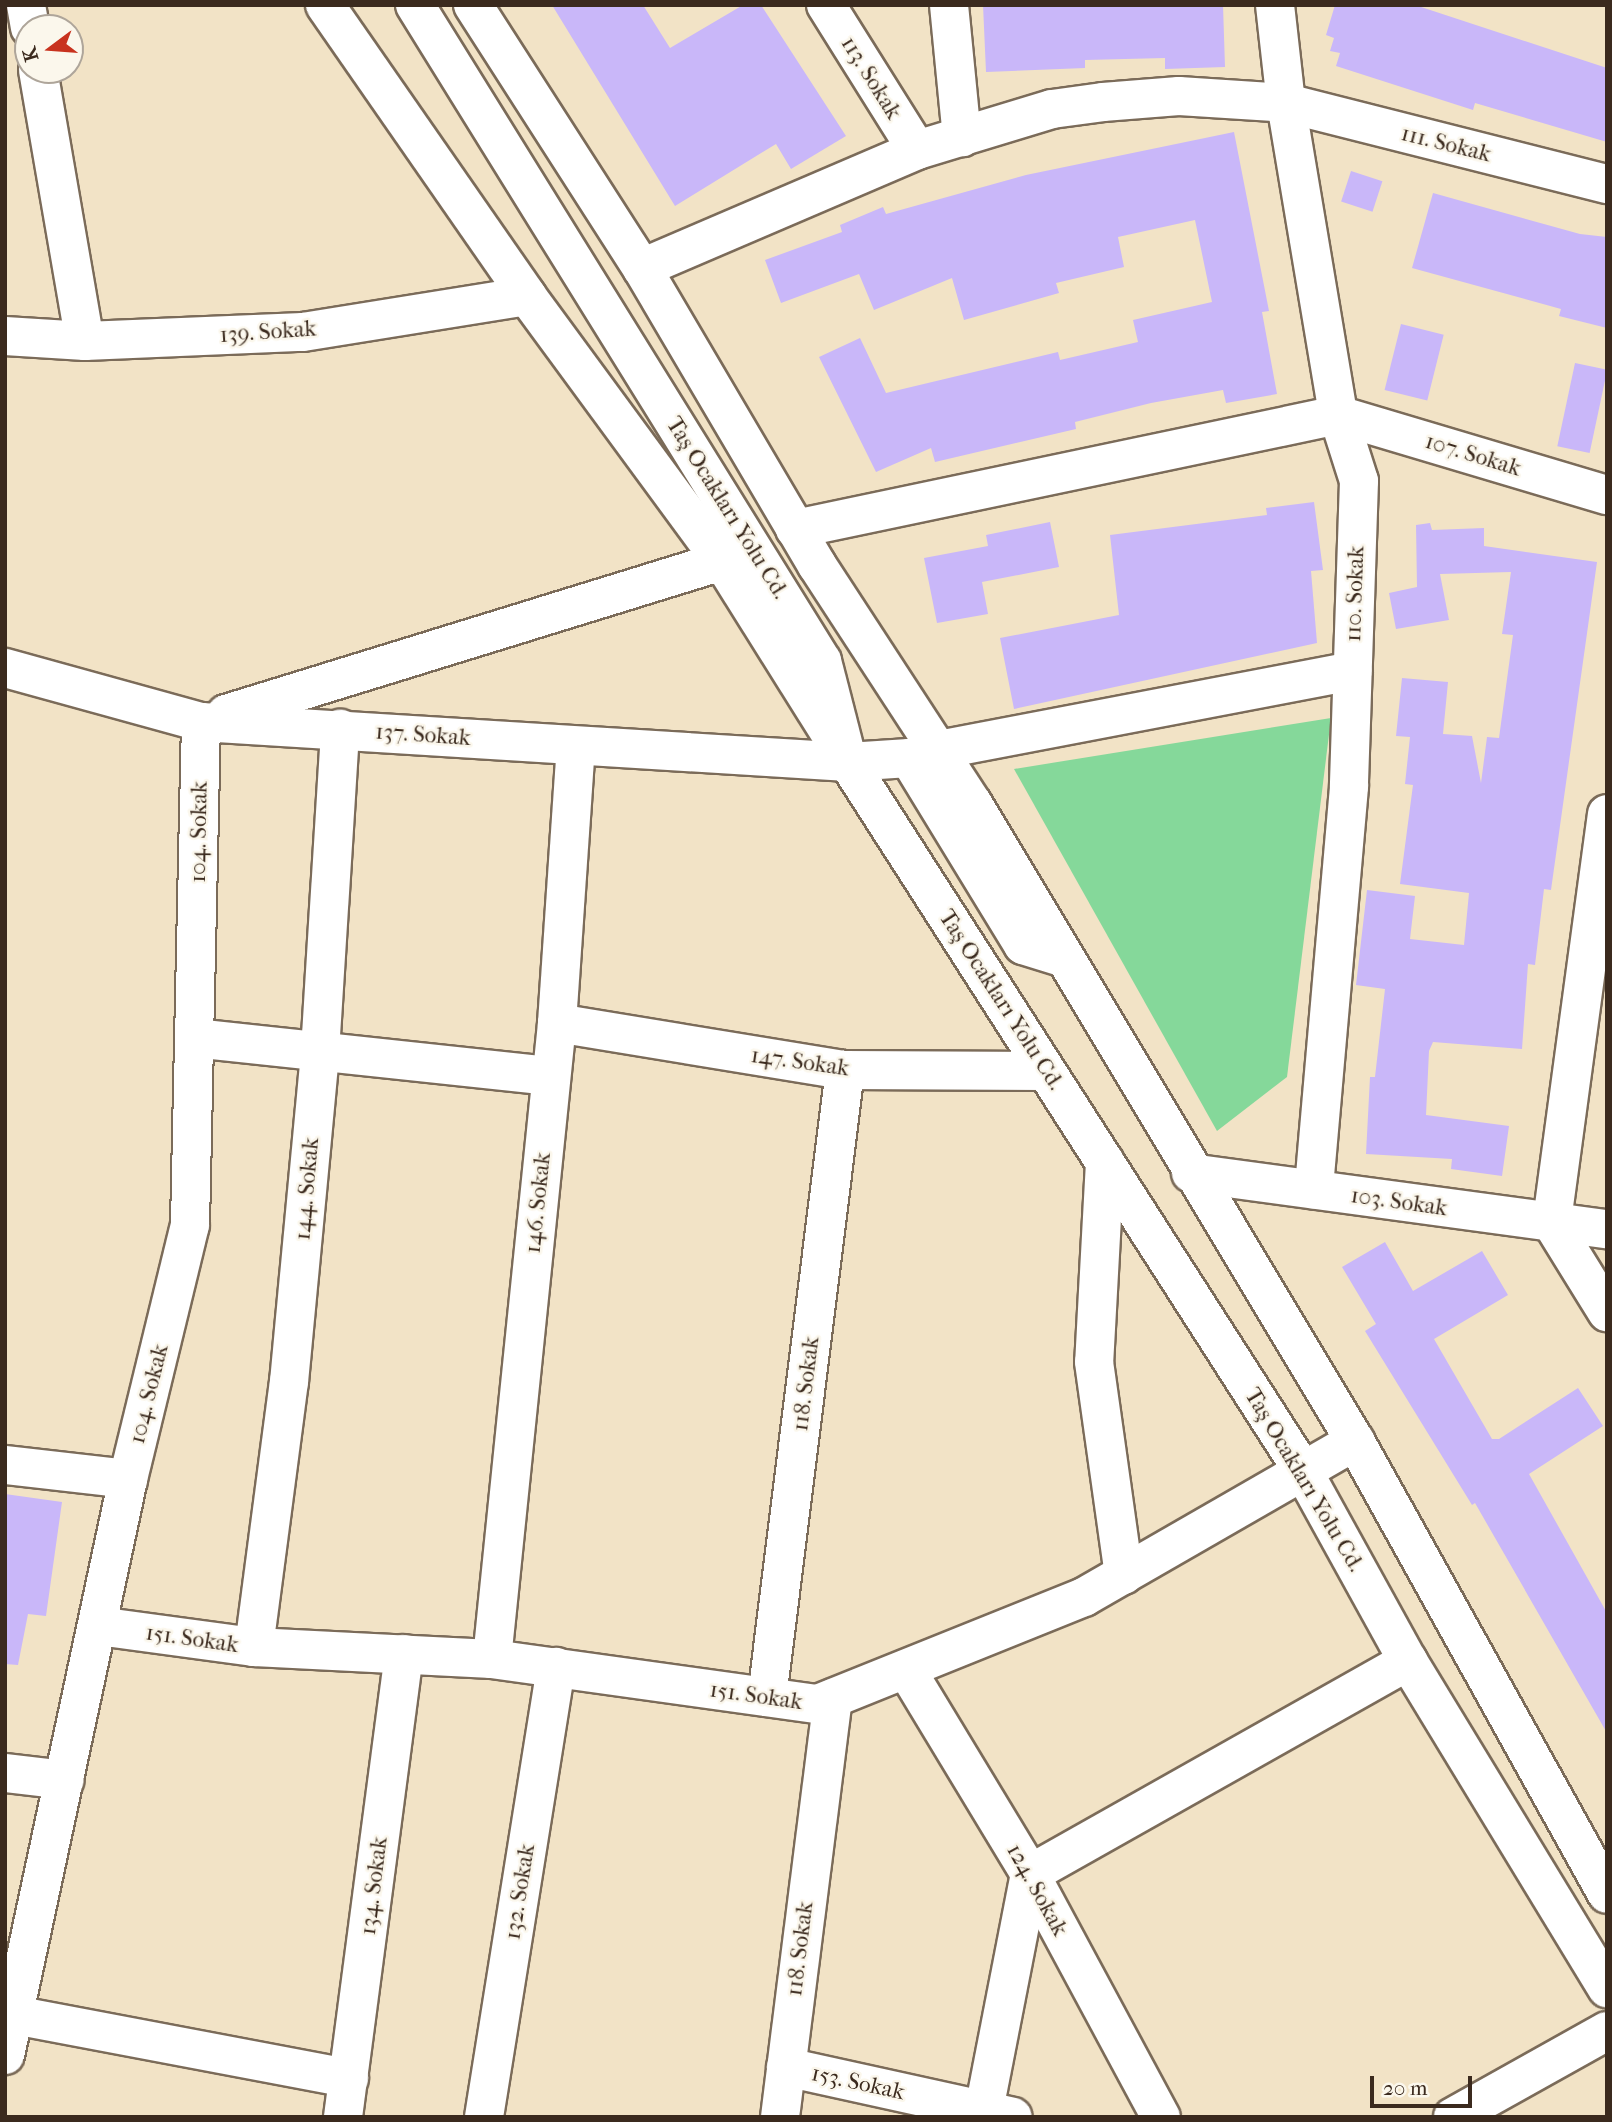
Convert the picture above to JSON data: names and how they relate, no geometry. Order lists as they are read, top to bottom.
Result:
{
  "streets": {
    "street": [
      "113. Sokak",
      "111. Sokak",
      "139. Sokak",
      "107. Sokak",
      "Taş Ocakları Yolu Cd.",
      "110. Sokak",
      "137. Sokak",
      "104. Sokak",
      "147. Sokak",
      "144. Sokak",
      "103. Sokak",
      "146. Sokak",
      "118. Sokak",
      "151. Sokak",
      "134. Sokak",
      "124. Sokak",
      "132. Sokak",
      "153. Sokak"
    ]
  },
  "crossings": [
    ["113. Sokak", "111. Sokak"],
    ["111. Sokak", "Taş Ocakları Yolu Cd."],
    ["111. Sokak", "110. Sokak"],
    ["107. Sokak", "110. Sokak"],
    ["Taş Ocakları Yolu Cd.", "137. Sokak"],
    ["Taş Ocakları Yolu Cd.", "147. Sokak"],
    ["Taş Ocakları Yolu Cd.", "103. Sokak"],
    ["Taş Ocakları Yolu Cd.", "151. Sokak"],
    ["110. Sokak", "103. Sokak"],
    ["137. Sokak", "104. Sokak"],
    ["137. Sokak", "144. Sokak"],
    ["137. Sokak", "146. Sokak"],
    ["104. Sokak", "151. Sokak"],
    ["147. Sokak", "146. Sokak"],
    ["147. Sokak", "118. Sokak"],
    ["144. Sokak", "151. Sokak"],
    ["146. Sokak", "151. Sokak"],
    ["118. Sokak", "151. Sokak"],
    ["118. Sokak", "153. Sokak"],
    ["151. Sokak", "134. Sokak"],
    ["151. Sokak", "124. Sokak"],
    ["151. Sokak", "132. Sokak"]
  ],
  "scale_bar": "20 m",
  "north": "left"
}
